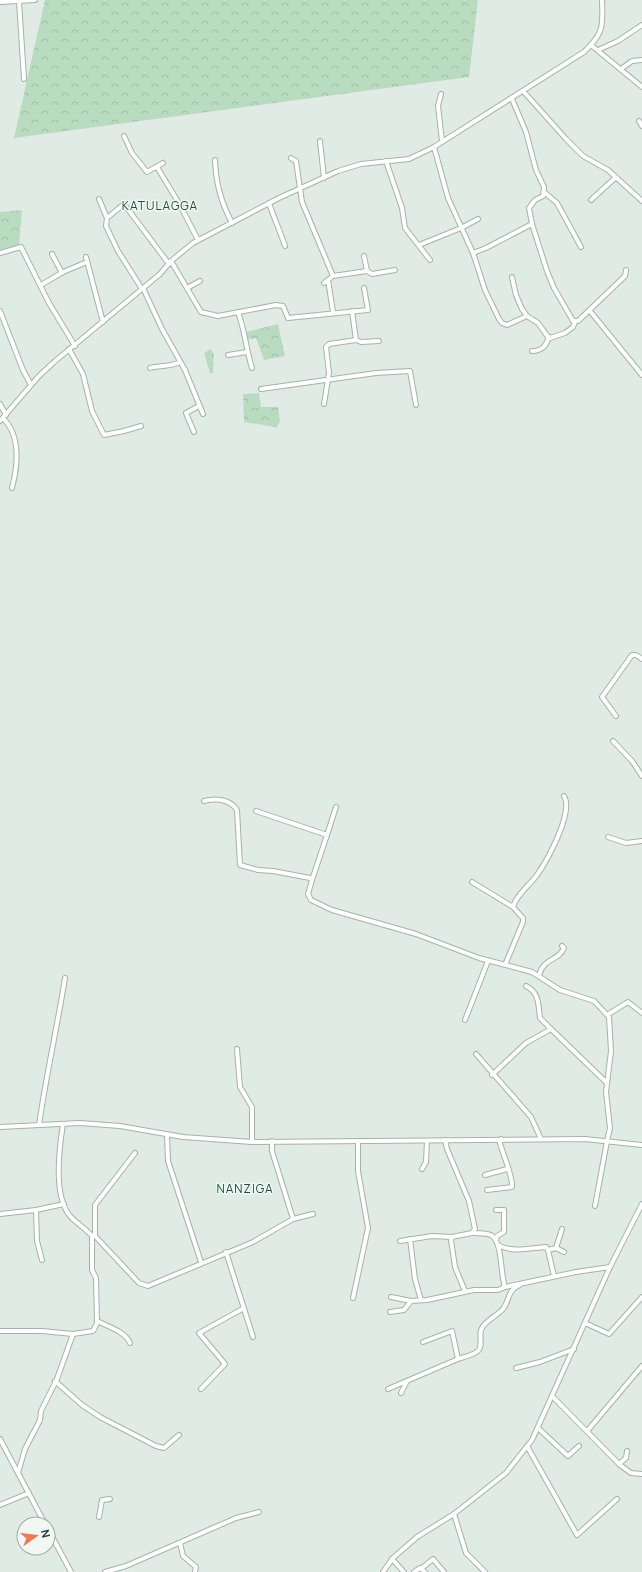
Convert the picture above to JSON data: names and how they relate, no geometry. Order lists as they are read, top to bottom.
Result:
{
  "districts": ["KATULAGGA", "NANZIGA"],
  "north": "right"
}
